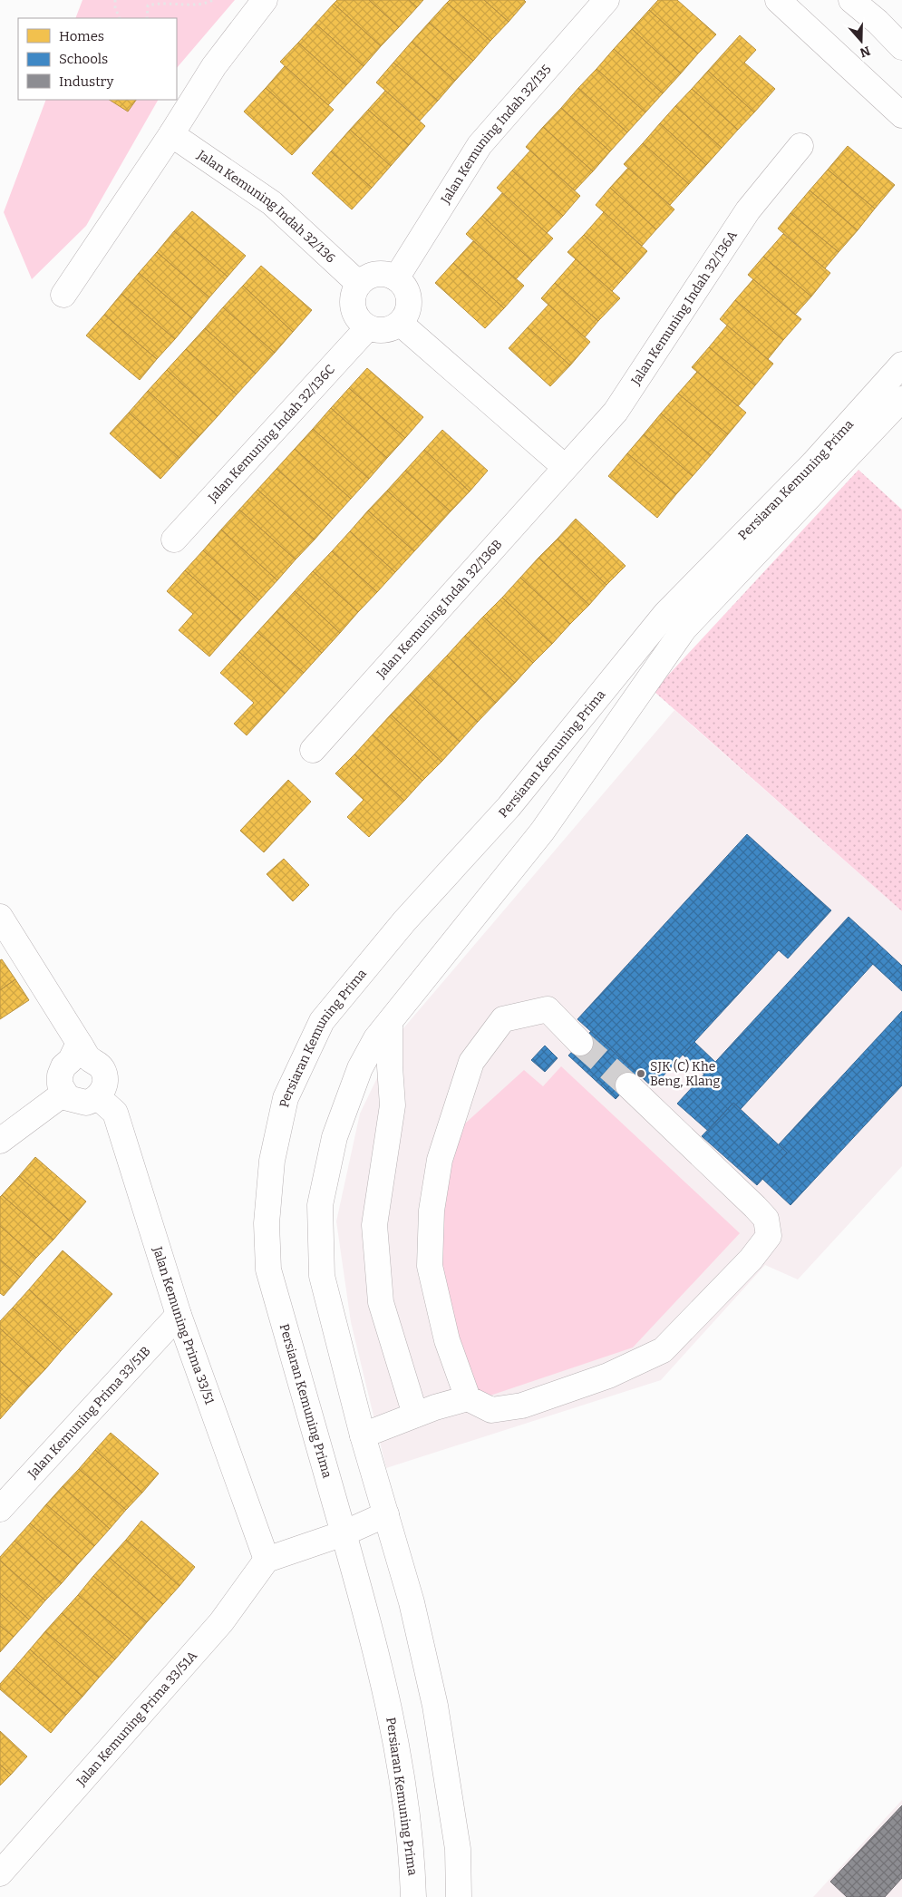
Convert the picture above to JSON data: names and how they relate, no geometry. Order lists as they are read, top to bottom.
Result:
{
  "streets": {
    "street": [
      "Jalan Kemuning Indah 32/135",
      "Jalan Kemuning Indah 32/136",
      "Jalan Kemuning Indah 32/136A",
      "Jalan Kemuning Indah 32/136C",
      "Persiaran Kemuning Prima",
      "Jalan Kemuning Indah 32/136B",
      "Jalan Kemuning Prima 33/51",
      "Jalan Kemuning Prima 33/51B",
      "Jalan Kemuning Prima 33/51A"
    ]
  },
  "crossings": [
    ["Jalan Kemuning Indah 32/135", "Jalan Kemuning Indah 32/136"],
    ["Jalan Kemuning Indah 32/135", "Jalan Kemuning Indah 32/136C"],
    ["Jalan Kemuning Indah 32/136", "Jalan Kemuning Indah 32/136C"],
    ["Jalan Kemuning Indah 32/136A", "Jalan Kemuning Indah 32/136B"],
    ["Jalan Kemuning Prima 33/51", "Jalan Kemuning Prima 33/51B"],
    ["Jalan Kemuning Prima 33/51", "Jalan Kemuning Prima 33/51A"]
  ],
  "places": ["SJK (C) Khe Beng, Klang"],
  "legend": ["Homes", "Schools", "Industry"],
  "north": "bottom"
}
